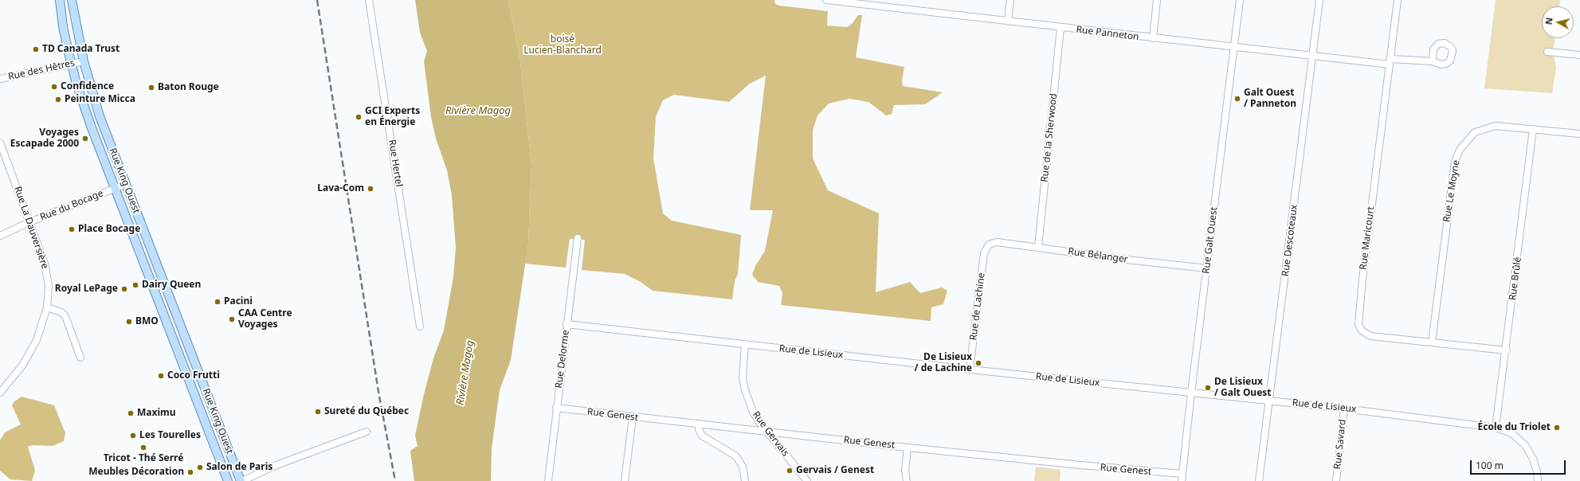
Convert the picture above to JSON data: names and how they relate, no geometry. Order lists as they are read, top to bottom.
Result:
{
  "streets": {
    "main road": ["Rue King Ouest"],
    "street": [
      "Rue Panneton",
      "Rue des Hêtres",
      "Rue de la Sherwood",
      "Rue Hertel",
      "Rue Le Moyne",
      "Rue du Bocage",
      "Rue La Dauversière",
      "Rue Maricourt",
      "Rue Galt Ouest",
      "Rue Descoteaux",
      "Rue Bélanger",
      "Rue Brûlé",
      "Rue de Lachine",
      "Rue de Lisieux",
      "Rue Delorme",
      "Rue Genest",
      "Rue Gervais",
      "Rue Savard"
    ]
  },
  "crossings": [
    ["Rue Panneton", "Rue de la Sherwood"],
    ["Rue Panneton", "Rue Maricourt"],
    ["Rue Panneton", "Rue Galt Ouest"],
    ["Rue Panneton", "Rue Descoteaux"],
    ["Rue des Hêtres", "Rue King Ouest"],
    ["Rue de la Sherwood", "Rue Bélanger"],
    ["Rue King Ouest", "Rue du Bocage"],
    ["Rue Le Moyne", "Rue Maricourt"],
    ["Rue Le Moyne", "Rue Brûlé"],
    ["Rue du Bocage", "Rue La Dauversière"],
    ["Rue Maricourt", "Rue Brûlé"],
    ["Rue Galt Ouest", "Rue Bélanger"],
    ["Rue Galt Ouest", "Rue de Lisieux"],
    ["Rue Galt Ouest", "Rue Genest"],
    ["Rue Descoteaux", "Rue de Lisieux"],
    ["Rue Bélanger", "Rue de Lachine"],
    ["Rue Brûlé", "Rue de Lisieux"],
    ["Rue de Lachine", "Rue de Lisieux"],
    ["Rue de Lisieux", "Rue Delorme"],
    ["Rue de Lisieux", "Rue Gervais"],
    ["Rue de Lisieux", "Rue Savard"],
    ["Rue Delorme", "Rue Genest"],
    ["Rue Genest", "Rue Gervais"]
  ],
  "water": ["Rivière Magog"],
  "parks": ["boisé Lucien-Blanchard"],
  "places": [
    "TD Canada Trust",
    "Confidence",
    "Baton Rouge",
    "Galt Ouest / Panneton",
    "Peinture Micca",
    "GCI Experts en Énergie",
    "Voyages Escapade 2000",
    "Lava-Com",
    "Place Bocage",
    "Dairy Queen",
    "Royal LePage",
    "Pacini",
    "CAA Centre Voyages",
    "BMO",
    "De Lisieux / de Lachine",
    "Coco Frutti",
    "De Lisieux / Galt Ouest",
    "Sureté du Québec",
    "Maximu",
    "École du Triolet",
    "Les Tourelles",
    "Tricot - Thé Serré",
    "Salon de Paris",
    "Gervais / Genest",
    "Meubles Décoration"
  ],
  "scale_bar": "100 m",
  "north": "left"
}
